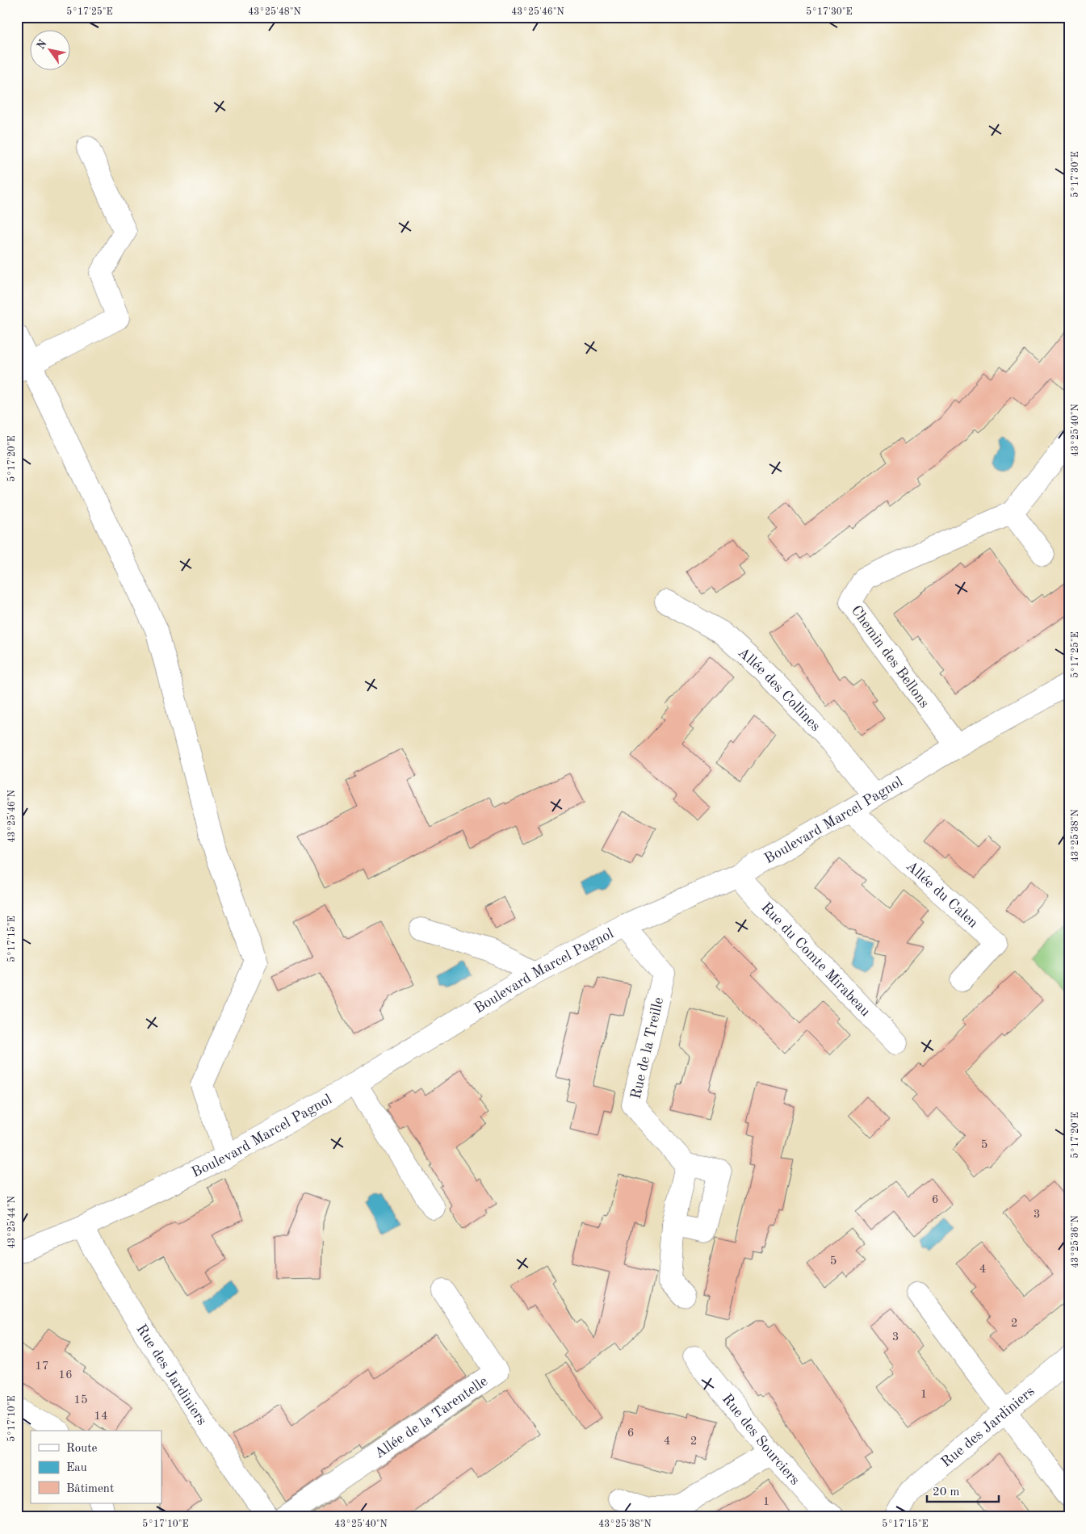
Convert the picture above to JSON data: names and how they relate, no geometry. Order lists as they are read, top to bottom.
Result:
{
  "streets": {
    "street": [
      "Chemin des Bellons",
      "Allée des Collines",
      "Boulevard Marcel Pagnol",
      "Allée du Calen",
      "Rue du Comte Mirabeau",
      "Rue de la Treille",
      "Rue des Jardiniers",
      "Allée de la Tarentelle",
      "Rue des Sourciers"
    ]
  },
  "crossings": [
    ["Chemin des Bellons", "Boulevard Marcel Pagnol"],
    ["Allée des Collines", "Boulevard Marcel Pagnol"],
    ["Boulevard Marcel Pagnol", "Allée du Calen"],
    ["Boulevard Marcel Pagnol", "Rue du Comte Mirabeau"],
    ["Boulevard Marcel Pagnol", "Rue de la Treille"],
    ["Boulevard Marcel Pagnol", "Rue des Jardiniers"]
  ],
  "house_numbers": [
    "5",
    "6",
    "3",
    "5",
    "4",
    "2",
    "3",
    "17",
    "16",
    "1",
    "15",
    "14",
    "6",
    "4",
    "2",
    "1"
  ],
  "legend": ["Route", "Eau", "Bâtiment"],
  "scale_bar": "20 m",
  "north": "top left",
  "coordinates": [
    "5°17'25\"E",
    "43°25'48\"N",
    "43°25'46\"N",
    "5°17'30\"E",
    "43°25'40\"N",
    "5°17'20\"E",
    "43°25'38\"N",
    "5°17'15\"E",
    "43°25'44\"N",
    "43°25'36\"N",
    "5°17'10\"E"
  ]
}
